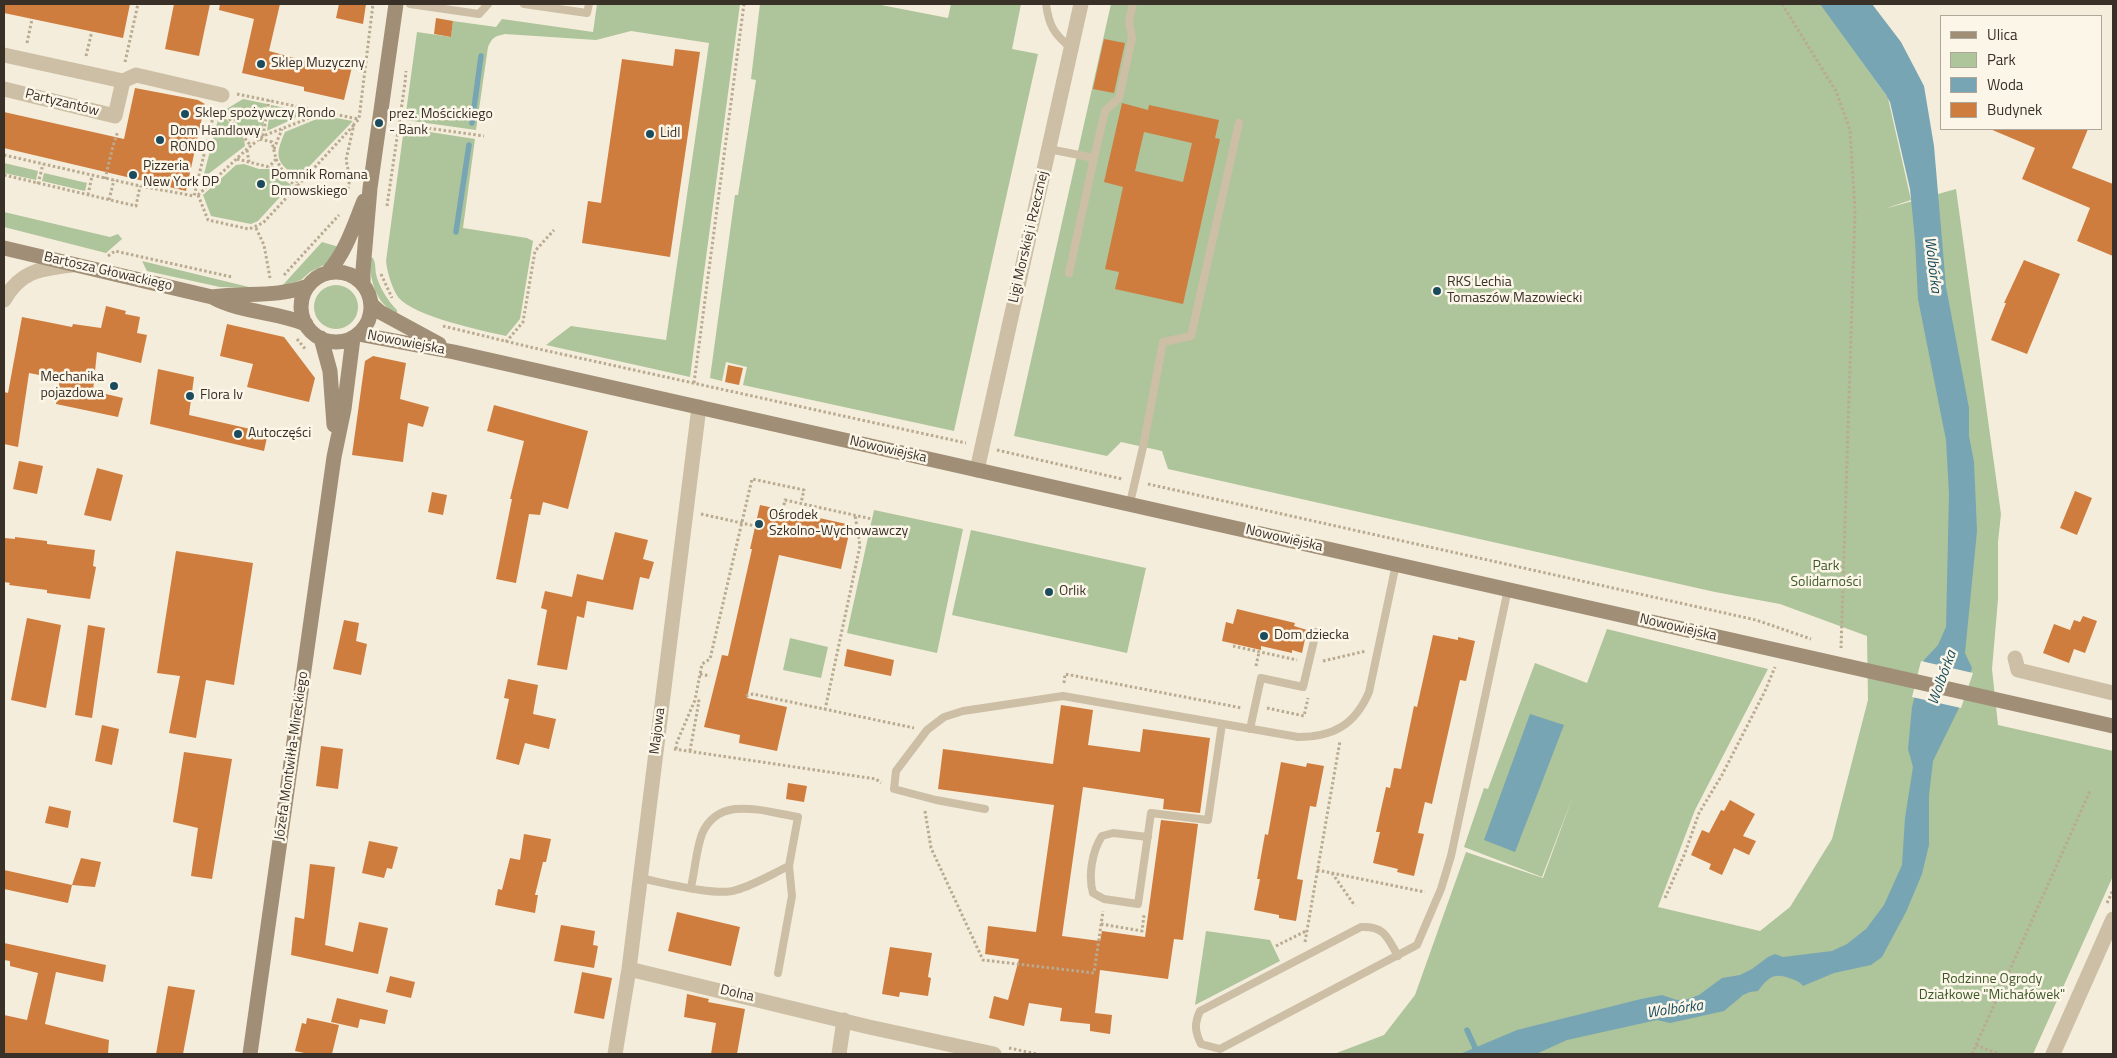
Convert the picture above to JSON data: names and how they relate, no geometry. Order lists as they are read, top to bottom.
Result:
{
  "streets": {
    "street": [
      "Partyzantów",
      "Ligi Morskiej i Rzecznej",
      "Bartosza Głowackiego",
      "Nowowiejska",
      "Majowa",
      "Józefa Montwiłła-Mireckiego",
      "Dolna"
    ]
  },
  "crossings": [
    ["Ligi Morskiej i Rzecznej", "Nowowiejska"],
    ["Bartosza Głowackiego", "Nowowiejska"],
    ["Bartosza Głowackiego", "Józefa Montwiłła-Mireckiego"],
    ["Nowowiejska", "Majowa"],
    ["Nowowiejska", "Józefa Montwiłła-Mireckiego"],
    ["Majowa", "Dolna"]
  ],
  "water": ["Wolbórka"],
  "parks": ["Park Solidarności", "Rodzinne Ogrody Działkowe \"Michałówek\""],
  "places": [
    "Sklep Muzyczny",
    "Sklep spożywczy Rondo",
    "prez. Mościckiego - Bank",
    "Lidl",
    "Dom Handlowy RONDO",
    "Pizzeria New York DP",
    "Pomnik Romana Dmowskiego",
    "RKS Lechia Tomaszów Mazowiecki",
    "Mechanika pojazdowa",
    "Flora Iv",
    "Autoczęści",
    "Ośrodek Szkolno-Wychowawczy",
    "Orlik",
    "Dom dziecka"
  ],
  "legend": [
    "Ulica",
    "Park",
    "Woda",
    "Budynek"
  ]
}
